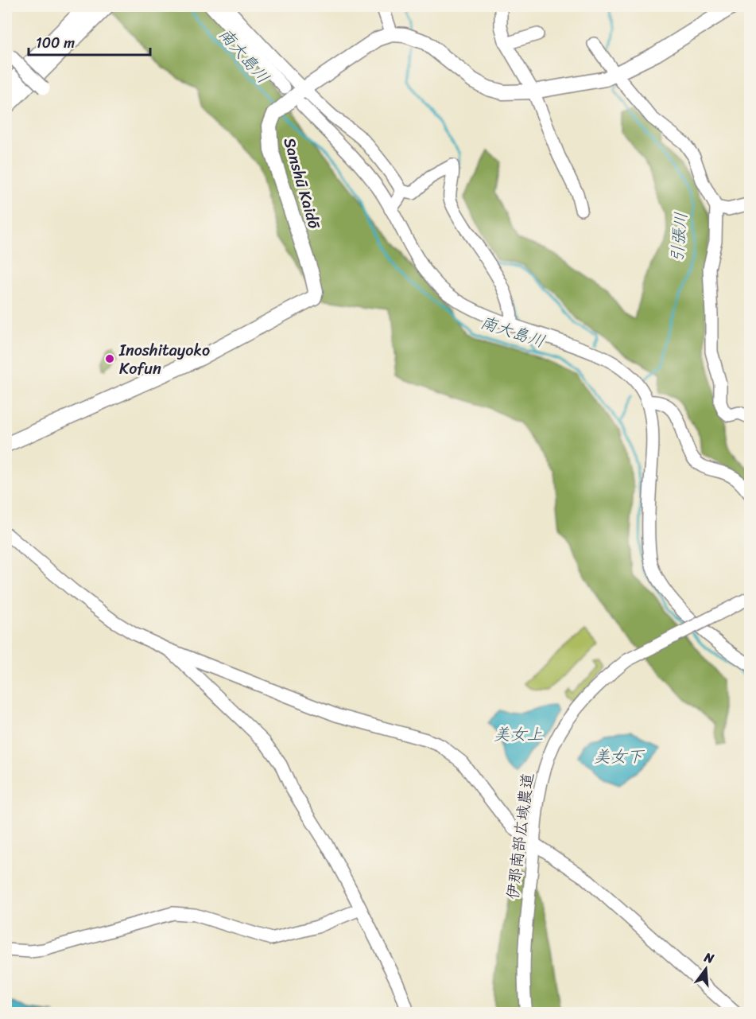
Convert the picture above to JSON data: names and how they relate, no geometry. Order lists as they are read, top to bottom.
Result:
{
  "streets": {
    "main road": ["Sanshū Kaidō"],
    "street": ["伊那南部広域農道"]
  },
  "water": [
    "南大島川",
    "引張川",
    "美女上",
    "美女下"
  ],
  "places": ["Inoshitayoko Kofun"],
  "scale_bar": "100 m",
  "north": "top"
}
